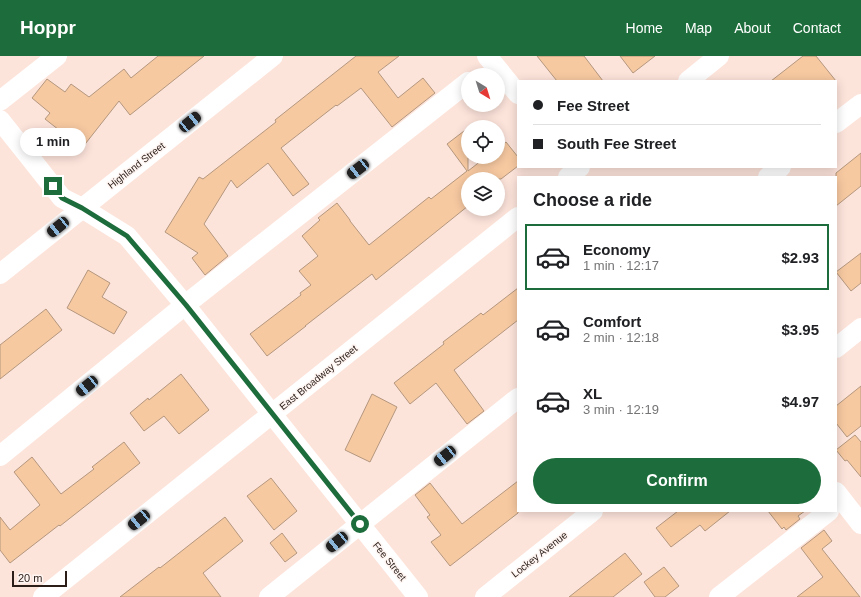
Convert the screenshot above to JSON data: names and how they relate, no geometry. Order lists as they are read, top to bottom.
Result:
{
  "streets": {
    "street": [
      "Highland Street",
      "East Broadway Street",
      "Lockey Avenue",
      "Fee Street"
    ]
  },
  "crossings": [
    ["Highland Street", "Fee Street"],
    ["East Broadway Street", "Fee Street"]
  ],
  "scale_bar": "20 m",
  "north": "bottom right",
  "page": {
    "header": "Hoppr",
    "nav": [
      "Home",
      "Map",
      "About",
      "Contact"
    ],
    "banner": ["Fee Street", "South Fee Street"],
    "bubble": "1 min",
    "heading": "Choose a ride",
    "list": [
      {
        "name": "Economy",
        "note": "1 min · 12:17",
        "value": "$2.93"
      },
      {
        "name": "Comfort",
        "note": "2 min · 12:18",
        "value": "$3.95"
      },
      {
        "name": "XL",
        "note": "3 min · 12:19",
        "value": "$4.97"
      }
    ],
    "buttons": "Confirm",
    "scale": "20 m"
  }
}
